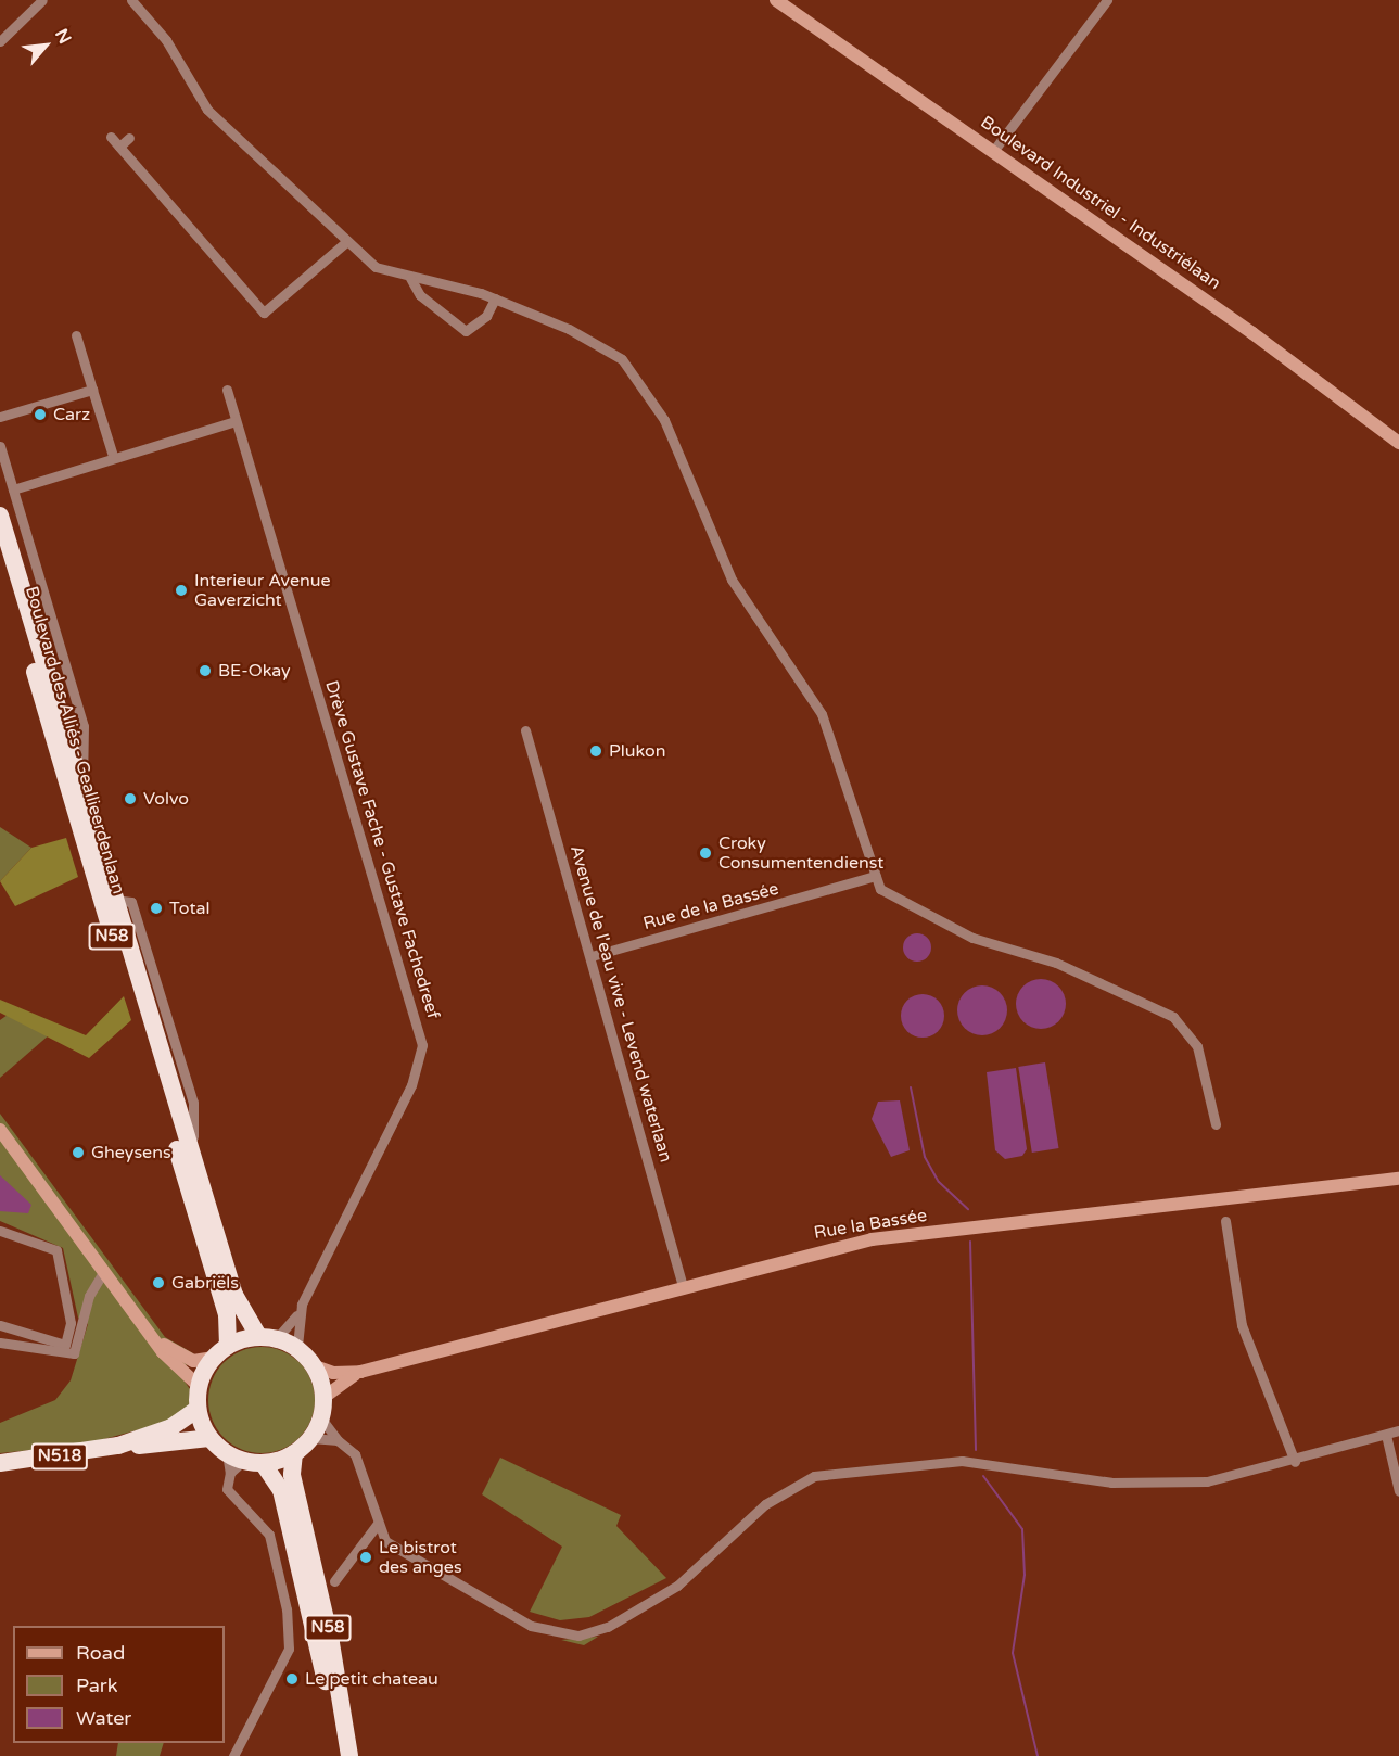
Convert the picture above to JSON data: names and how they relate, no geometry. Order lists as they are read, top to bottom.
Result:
{
  "streets": {
    "highway": ["Boulevard des Alliés - Geallieerdenlaan", "N58", "N518"],
    "main road": ["Boulevard Industriel - Industriélaan", "Rue la Bassée"],
    "street": ["Drève Gustave Fache - Gustave Fachedreef", "Rue de la Bassée", "Avenue de l'eau vive - Levend waterlaan"]
  },
  "crossings": [
    ["Boulevard des Alliés - Geallieerdenlaan", "Drève Gustave Fache - Gustave Fachedreef"],
    ["Boulevard des Alliés - Geallieerdenlaan", "N58"],
    ["Boulevard des Alliés - Geallieerdenlaan", "Rue la Bassée"],
    ["Boulevard des Alliés - Geallieerdenlaan", "N518"],
    ["Drève Gustave Fache - Gustave Fachedreef", "N58"],
    ["Drève Gustave Fache - Gustave Fachedreef", "Rue la Bassée"],
    ["Drève Gustave Fache - Gustave Fachedreef", "N518"],
    ["Rue de la Bassée", "Avenue de l'eau vive - Levend waterlaan"],
    ["N58", "Rue la Bassée"],
    ["N58", "N518"],
    ["Avenue de l'eau vive - Levend waterlaan", "Rue la Bassée"],
    ["Rue la Bassée", "N518"]
  ],
  "places": [
    "Carz",
    "Interieur Avenue Gaverzicht",
    "BE-Okay",
    "Plukon",
    "Volvo",
    "Croky Consumentendienst",
    "Total",
    "Gheysens",
    "Gabriëls",
    "Le bistrot des anges",
    "Le petit chateau"
  ],
  "legend": ["Road", "Park", "Water"],
  "north": "top right"
}
